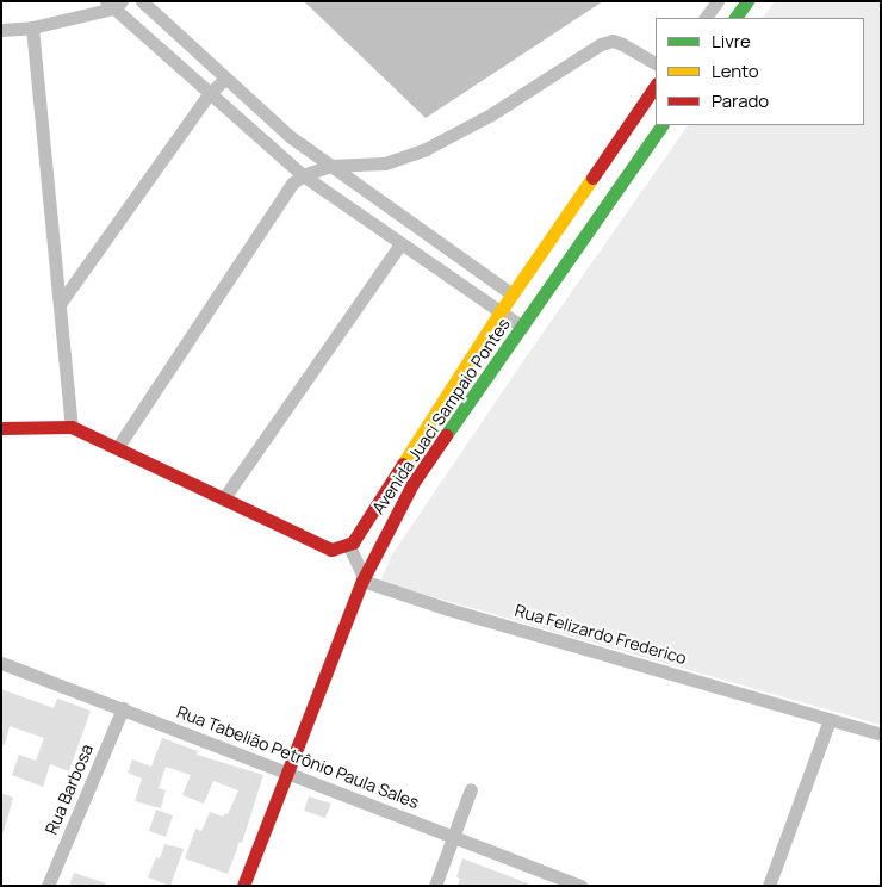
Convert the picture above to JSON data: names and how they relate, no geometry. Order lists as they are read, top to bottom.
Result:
{
  "streets": {
    "street": [
      "Avenida Juaci Sampaio Pontes",
      "Rua Felizardo Frederico",
      "Rua Tabelião Petrônio Paula Sales",
      "Rua Barbosa"
    ]
  },
  "crossings": [
    ["Avenida Juaci Sampaio Pontes", "Rua Felizardo Frederico"],
    ["Avenida Juaci Sampaio Pontes", "Rua Tabelião Petrônio Paula Sales"],
    ["Rua Tabelião Petrônio Paula Sales", "Rua Barbosa"]
  ],
  "legend": ["Livre", "Lento", "Parado"]
}
